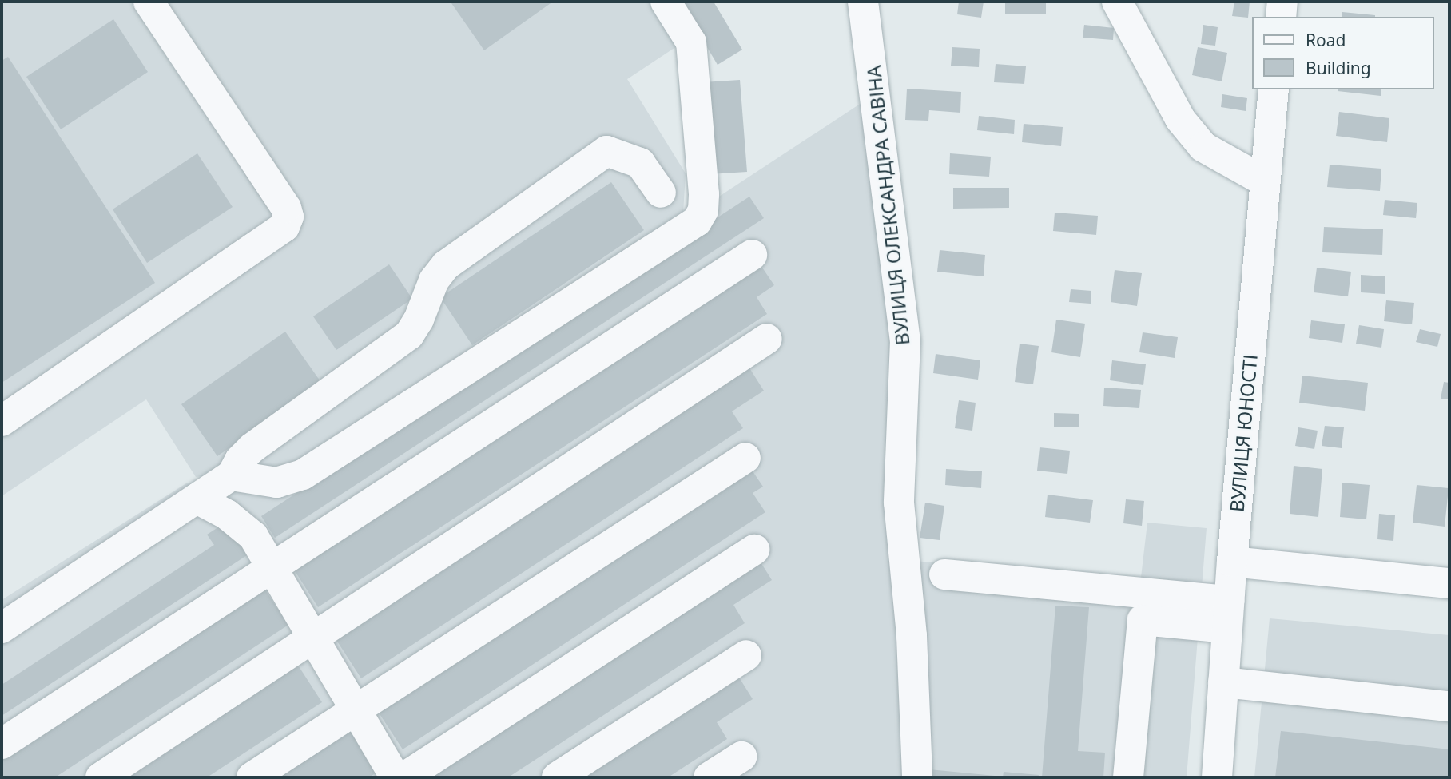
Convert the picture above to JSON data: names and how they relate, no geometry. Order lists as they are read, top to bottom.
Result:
{
  "streets": {
    "street": ["ВУЛИЦЯ ОЛЕКСАНДРА САВІНА", "ВУЛИЦЯ ЮНОСТІ"]
  },
  "legend": ["Road", "Building"]
}
